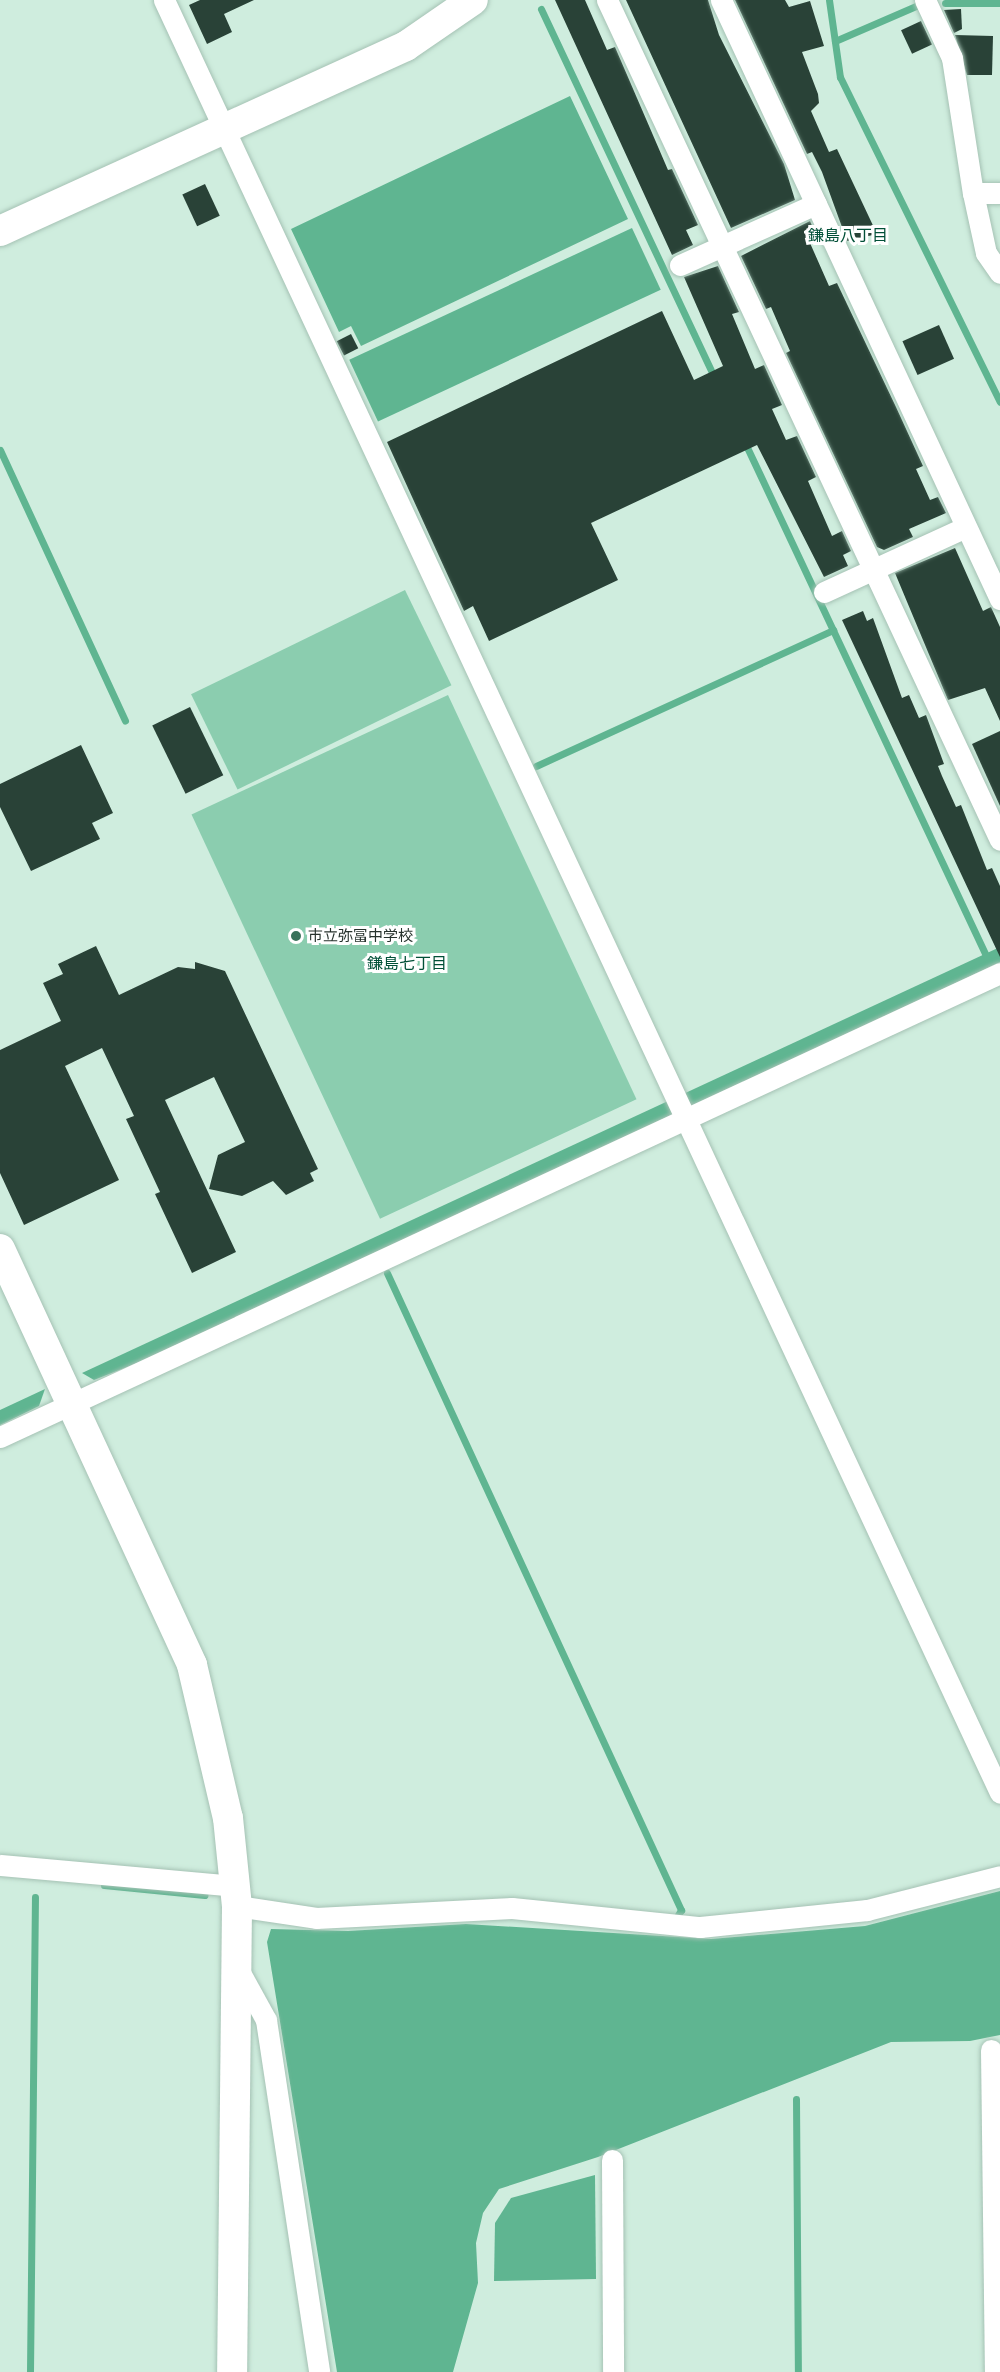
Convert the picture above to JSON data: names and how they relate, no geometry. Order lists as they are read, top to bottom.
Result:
{
  "districts": ["鎌島八丁目", "鎌島七丁目"],
  "places": ["市立弥冨中学校"]
}
